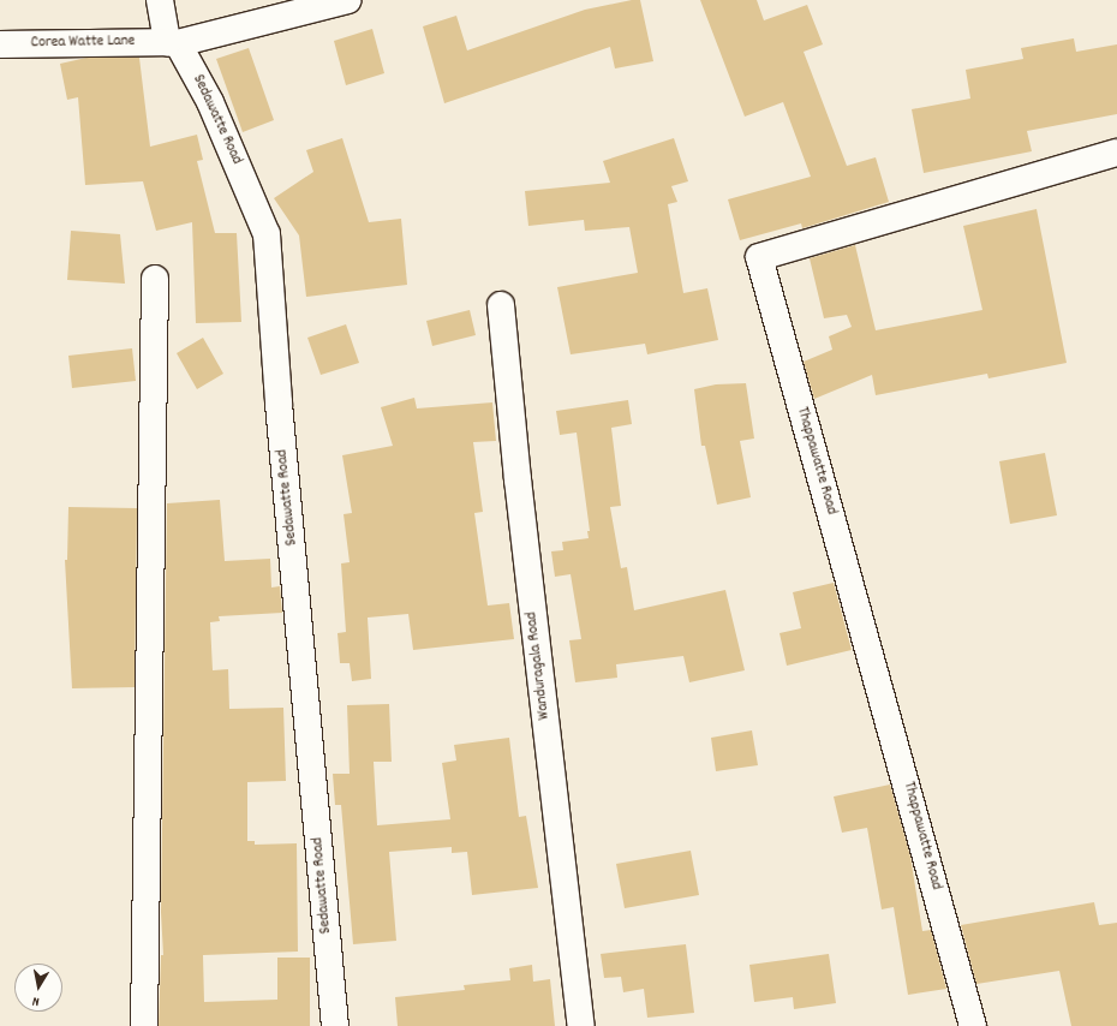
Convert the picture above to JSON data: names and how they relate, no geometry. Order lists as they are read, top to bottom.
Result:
{
  "streets": {
    "street": [
      "Corea Watte Lane",
      "Sedawatte Road",
      "Thappawatte Road",
      "Wanduragala Road"
    ]
  },
  "crossings": [
    ["Corea Watte Lane", "Sedawatte Road"]
  ],
  "north": "bottom"
}
